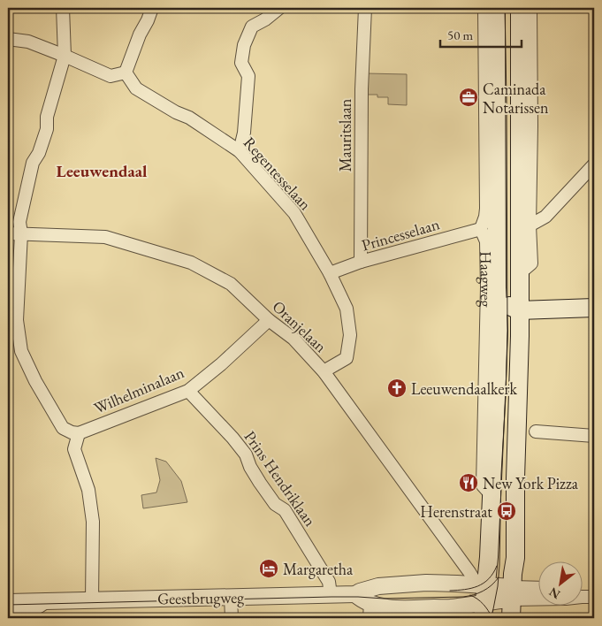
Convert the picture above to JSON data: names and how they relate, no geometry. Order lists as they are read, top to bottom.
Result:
{
  "streets": {
    "main road": ["Haagweg"],
    "street": [
      "Mauritslaan",
      "Regentesselaan",
      "Princesselaan",
      "Oranjelaan",
      "Wilhelminalaan",
      "Prins Hendriklaan",
      "Geestbrugweg"
    ]
  },
  "crossings": [
    ["Mauritslaan", "Princesselaan"],
    ["Regentesselaan", "Princesselaan"],
    ["Regentesselaan", "Oranjelaan"],
    ["Princesselaan", "Haagweg"],
    ["Haagweg", "Oranjelaan"],
    ["Haagweg", "Geestbrugweg"],
    ["Oranjelaan", "Wilhelminalaan"],
    ["Oranjelaan", "Geestbrugweg"],
    ["Wilhelminalaan", "Prins Hendriklaan"],
    ["Prins Hendriklaan", "Geestbrugweg"]
  ],
  "districts": ["Leeuwendaal"],
  "places": {
    "office": ["Caminada Notarissen"],
    "church": ["Leeuwendaalkerk"],
    "restaurant": ["New York Pizza"],
    "bus stop": ["Herenstraat"],
    "hotel": ["Margaretha"]
  },
  "scale_bar": "50 m",
  "north": "bottom left"
}
